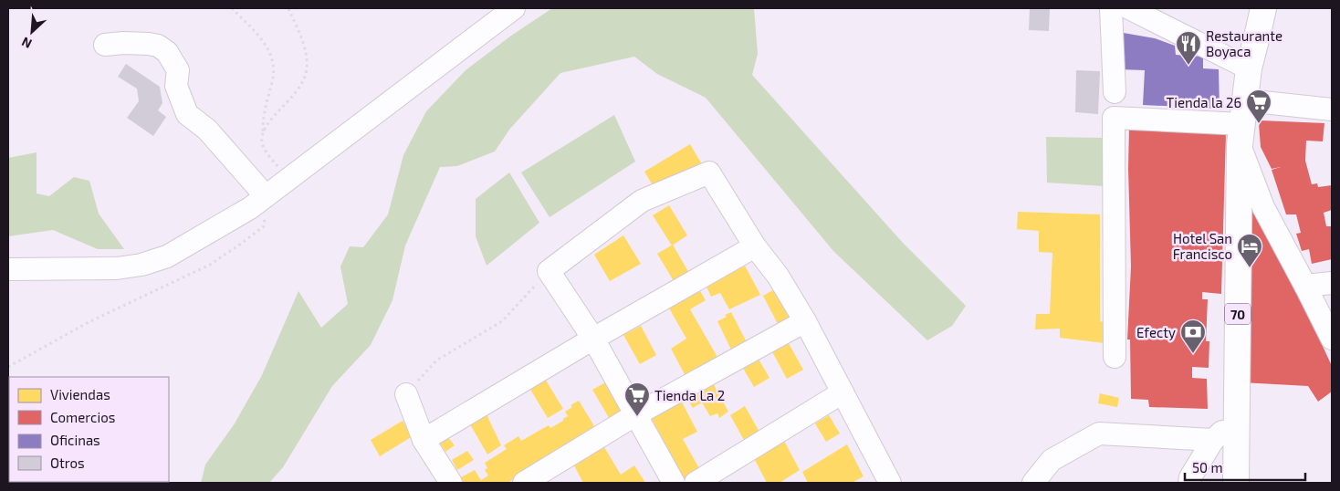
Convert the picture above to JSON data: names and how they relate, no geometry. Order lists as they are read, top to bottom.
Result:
{
  "streets": {
    "main road": ["70"]
  },
  "places": {
    "restaurant": ["Restaurante Boyaca"],
    "supermarket": ["Tienda la 26", "Tienda La 2"],
    "hotel": ["Hotel San Francisco"],
    "bank": ["Efecty"]
  },
  "legend": [
    "Viviendas",
    "Comercios",
    "Oficinas",
    "Otros"
  ],
  "scale_bar": "50 m",
  "north": "bottom left"
}
